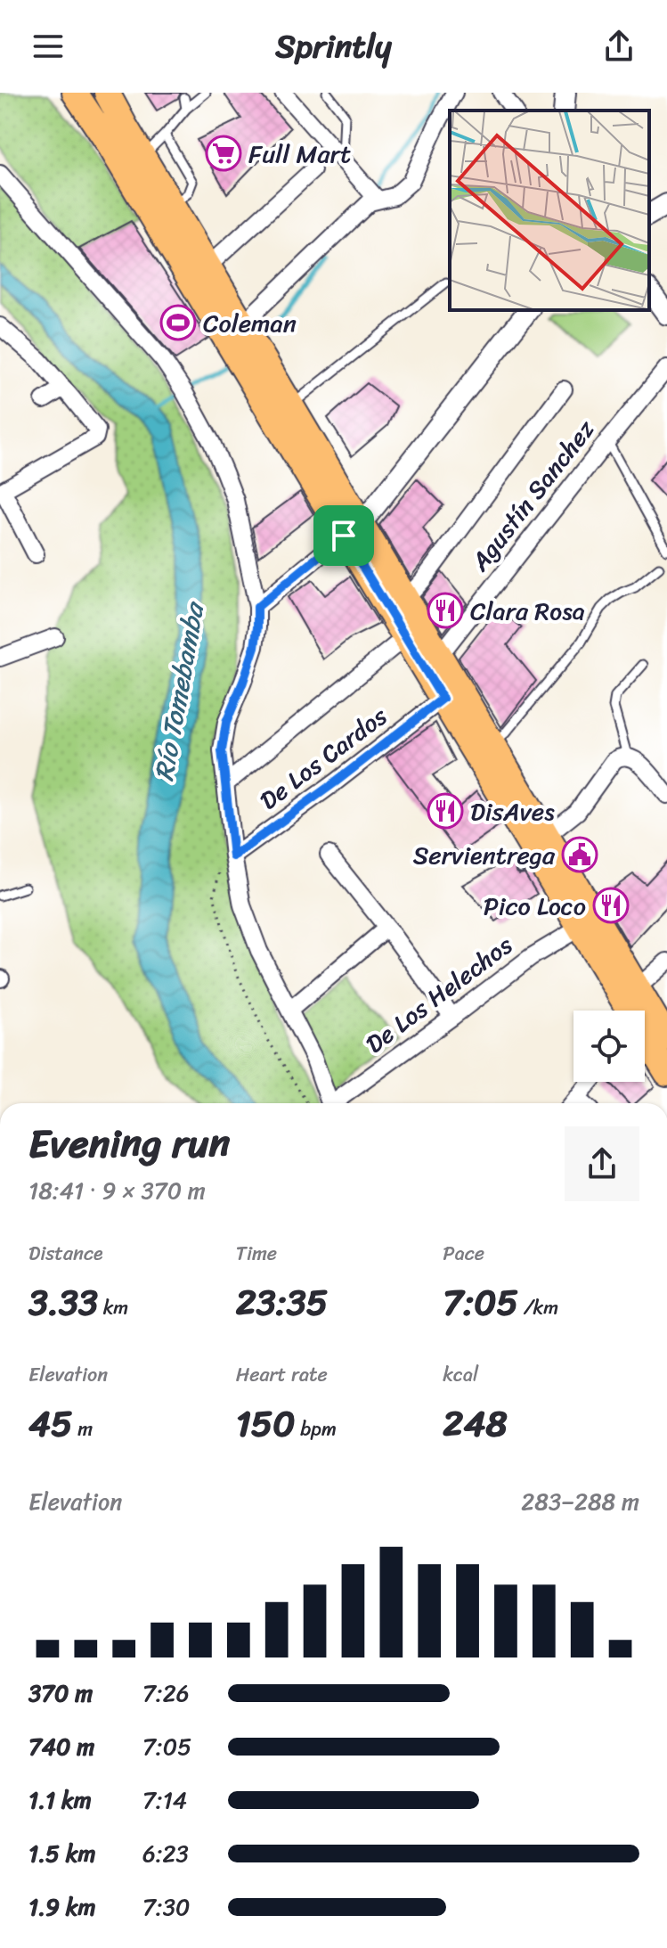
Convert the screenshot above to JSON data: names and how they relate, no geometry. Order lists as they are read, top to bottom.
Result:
{
  "streets": {
    "street": ["Agustín Sanchez", "De Los Cardos", "De Los Helechos"]
  },
  "water": ["Río Tomebamba"],
  "places": {
    "supermarket": ["Full Mart"],
    "sports": ["Coleman"],
    "restaurant": ["Clara Rosa", "DisAves", "Pico Loco"],
    "public building": ["Servientrega"]
  },
  "page": {
    "header": "Sprintly",
    "heading": ["Evening run", "18:41 · 9 × 370 m"],
    "stats": [
      ["Distance", "3.33 km"],
      ["Time", "23:35"],
      ["Pace", "7:05 /km"],
      ["Elevation", "45 m"],
      ["Heart rate", "150 bpm"],
      ["kcal", "248"]
    ],
    "chart": ["Elevation", "283–288 m"],
    "list": [
      {
        "name": "370 m",
        "note": "7:26"
      },
      {
        "name": "740 m",
        "note": "7:05"
      },
      {
        "name": "1.1 km",
        "note": "7:14"
      },
      {
        "name": "1.5 km",
        "note": "6:23"
      },
      {
        "name": "1.9 km",
        "note": "7:30"
      }
    ]
  }
}
